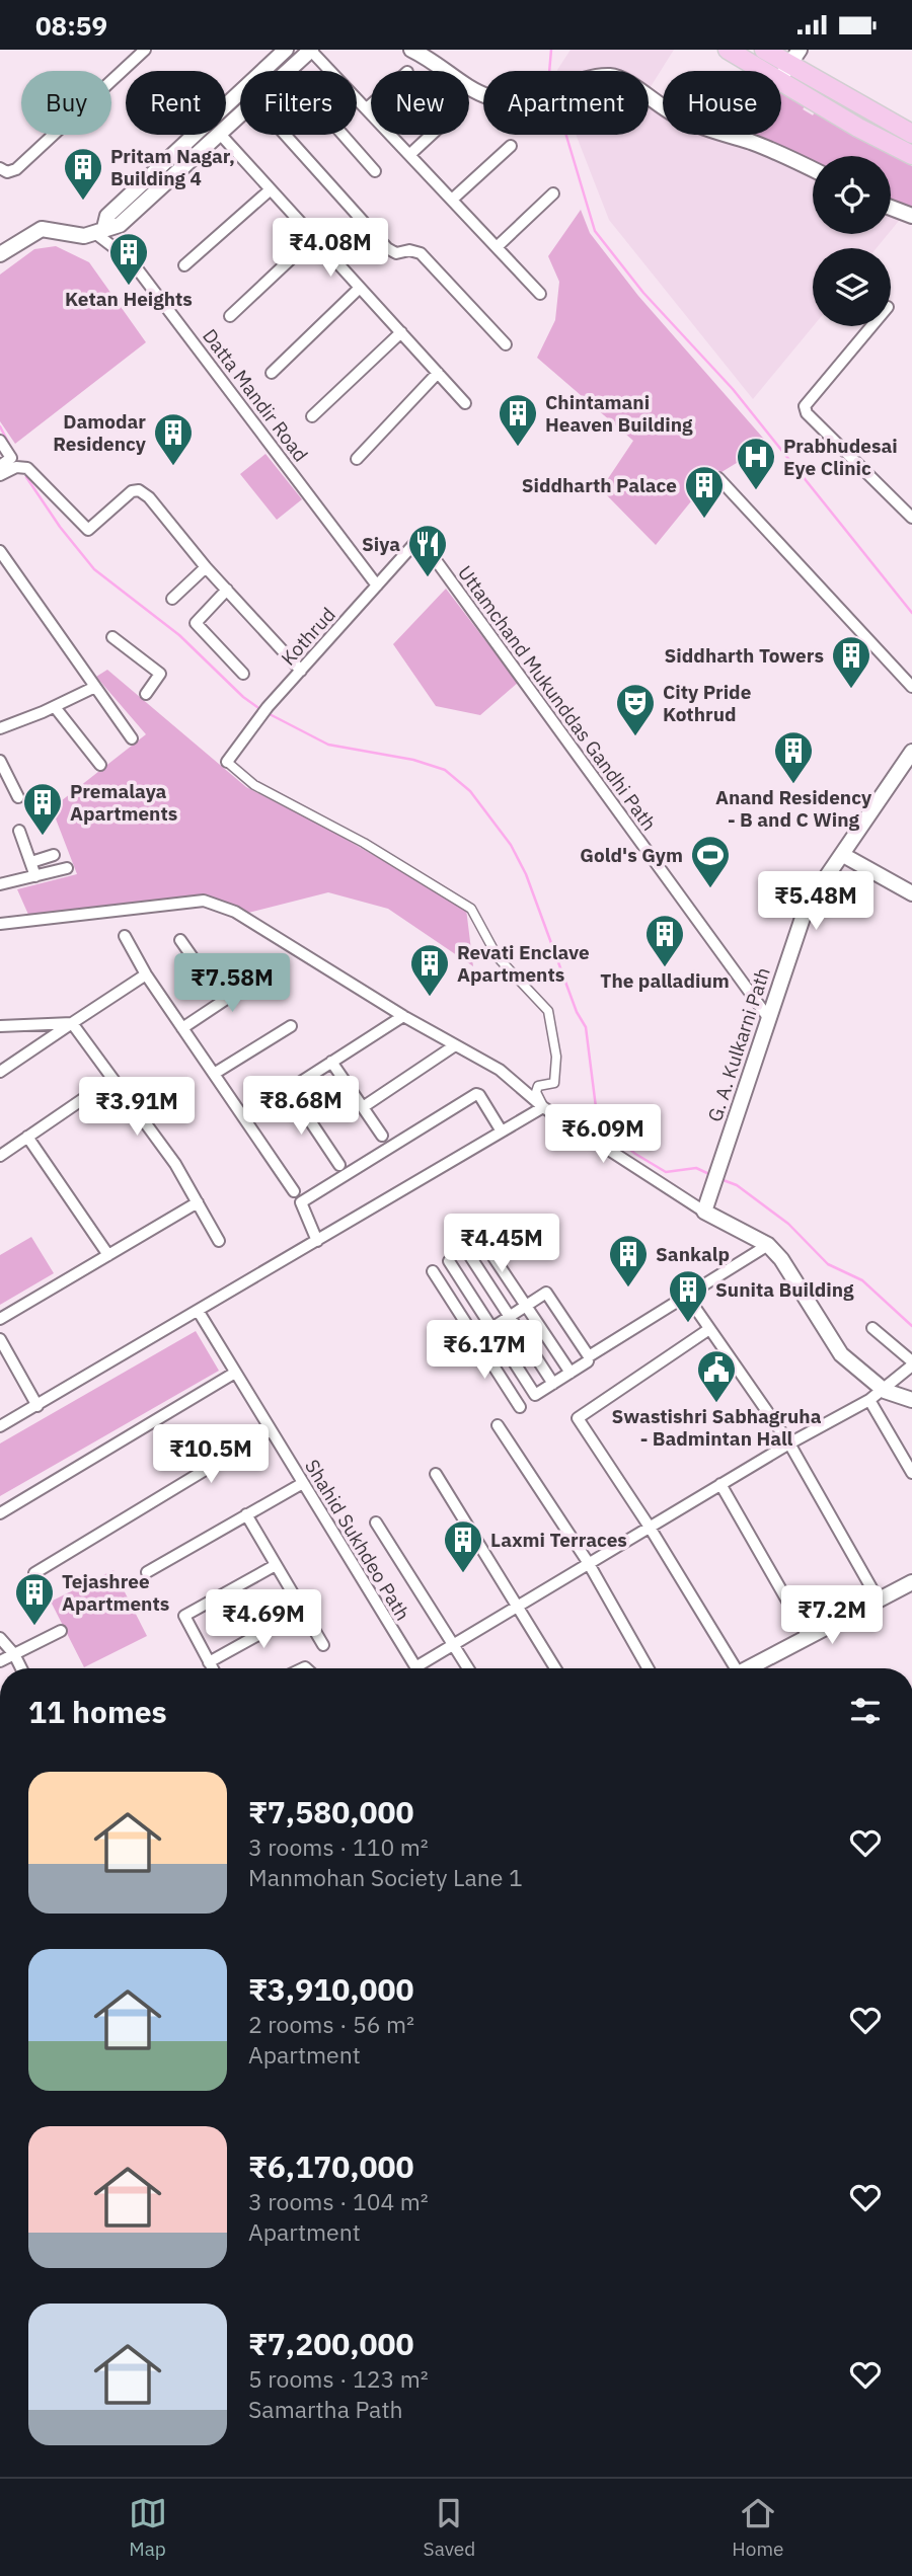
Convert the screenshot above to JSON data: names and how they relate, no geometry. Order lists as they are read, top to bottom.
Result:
{
  "streets": {
    "street": [
      "Datta Mandir Road",
      "Kothrud",
      "Uttamchand Mukunddas Gandhi Path",
      "G. A. Kulkarni Path",
      "Shahid Sukhdeo Path"
    ]
  },
  "crossings": [
    ["Datta Mandir Road", "Kothrud"],
    ["Kothrud", "Uttamchand Mukunddas Gandhi Path"],
    ["Uttamchand Mukunddas Gandhi Path", "G. A. Kulkarni Path"]
  ],
  "places": {
    "building": [
      "Pritam Nagar, Building 4",
      "Ketan Heights",
      "Chintamani Heaven Building",
      "Damodar Residency",
      "Siddharth Palace",
      "Siddharth Towers",
      "Anand Residency - B and C Wing",
      "Premalaya Apartments",
      "The palladium",
      "Revati Enclave Apartments",
      "Sankalp",
      "Sunita Building",
      "Laxmi Terraces",
      "Tejashree Apartments"
    ],
    "hospital": ["Prabhudesai Eye Clinic"],
    "restaurant": ["Siya"],
    "theatre": ["City Pride Kothrud"],
    "sports": ["Gold's Gym"],
    "public building": ["Swastishri Sabhagruha - Badmintan Hall"]
  },
  "page": {
    "status": "08:59",
    "chip": [
      "Buy",
      "Rent",
      "Filters",
      "New",
      "Apartment",
      "House"
    ],
    "price": [
      "₹4.08M",
      "₹5.48M",
      "₹7.58M",
      "₹8.68M",
      "₹3.91M",
      "₹6.09M",
      "₹4.45M",
      "₹6.17M",
      "₹10.5M",
      "₹7.2M",
      "₹4.69M"
    ],
    "heading": "11 homes",
    "list": [
      {
        "name": "₹7,580,000",
        "note": "3 rooms · 110 m² · Manmohan Society Lane 1"
      },
      {
        "name": "₹3,910,000",
        "note": "2 rooms · 56 m² · Apartment"
      },
      {
        "name": "₹6,170,000",
        "note": "3 rooms · 104 m² · Apartment"
      },
      {
        "name": "₹7,200,000",
        "note": "5 rooms · 123 m² · Samartha Path"
      }
    ],
    "tabs": ["Map", "Saved", "Home"]
  }
}
